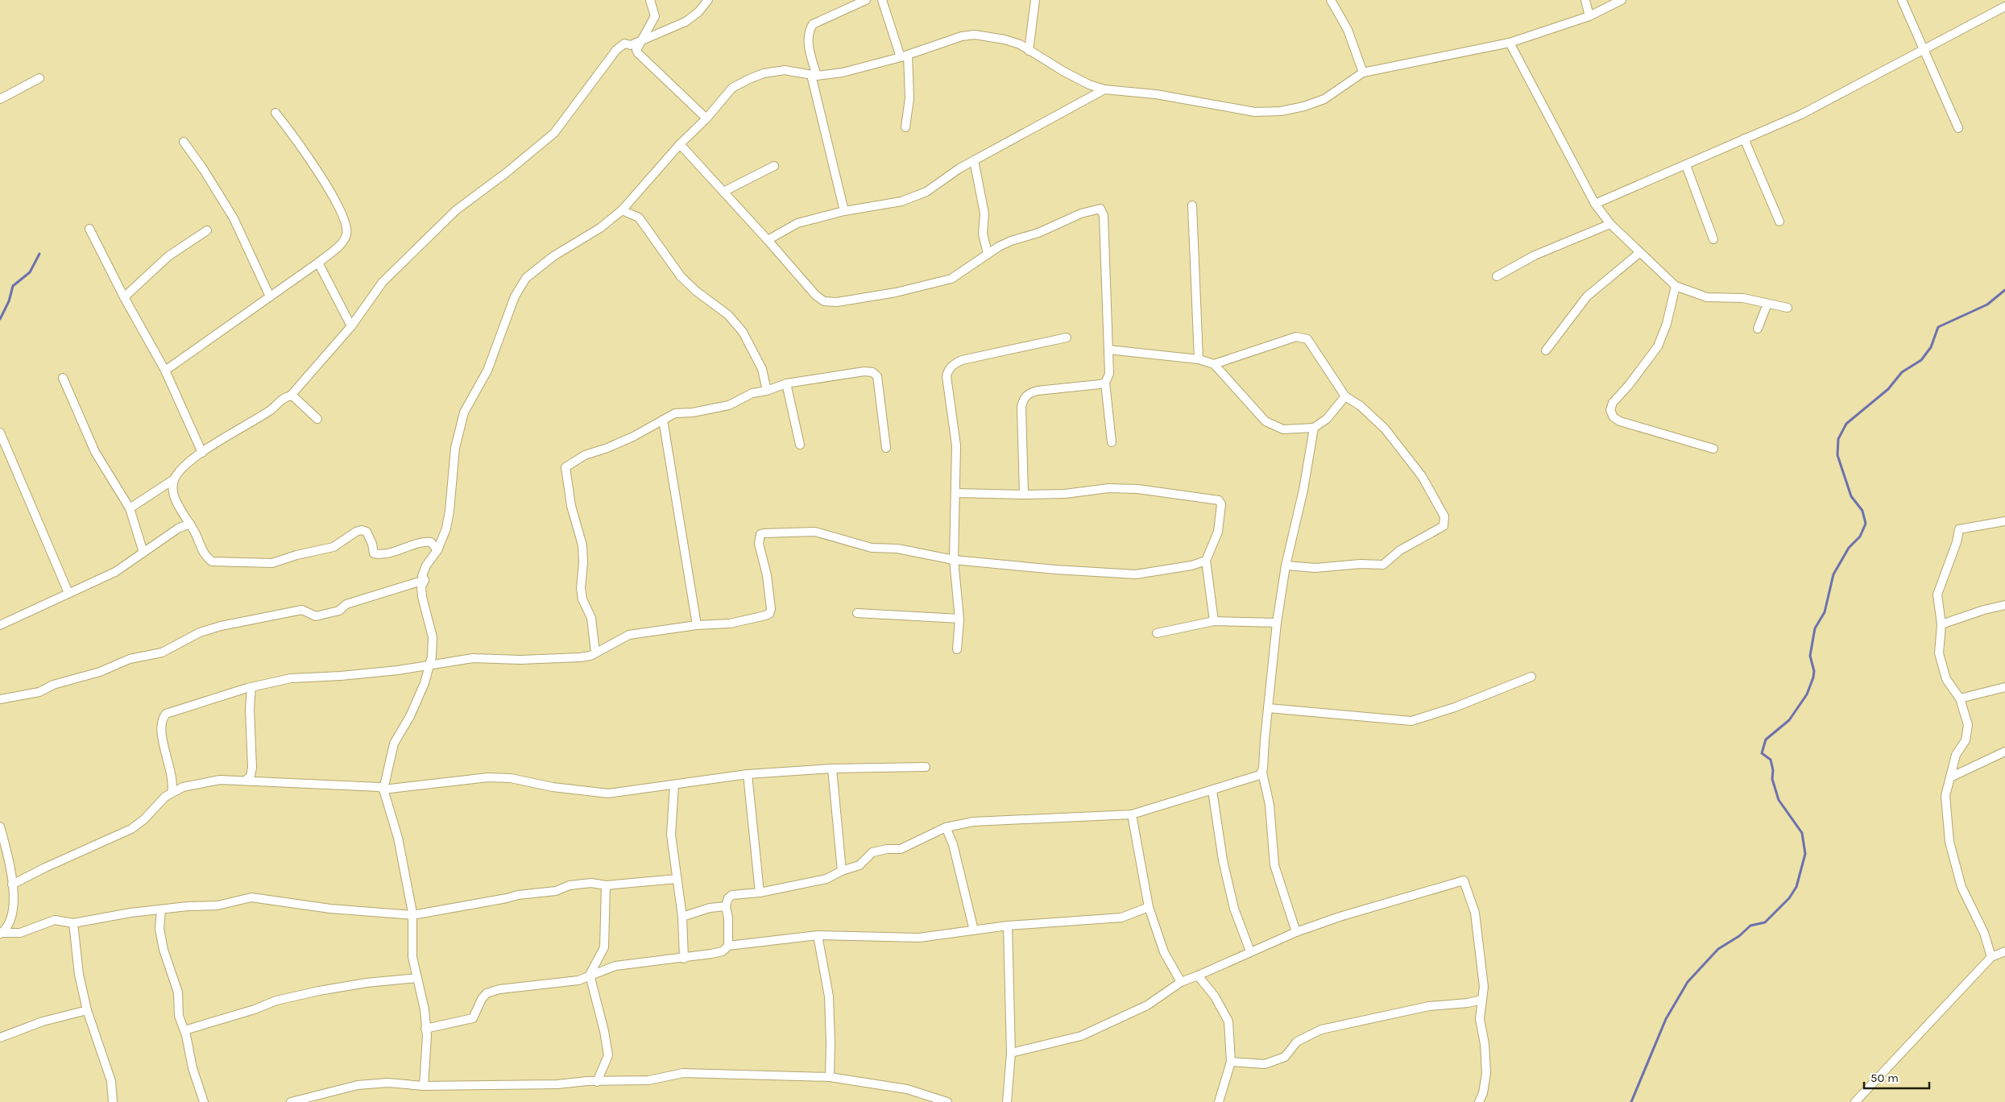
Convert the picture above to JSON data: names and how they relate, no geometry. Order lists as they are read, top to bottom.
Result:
{
  "scale_bar": "50 m"
}
